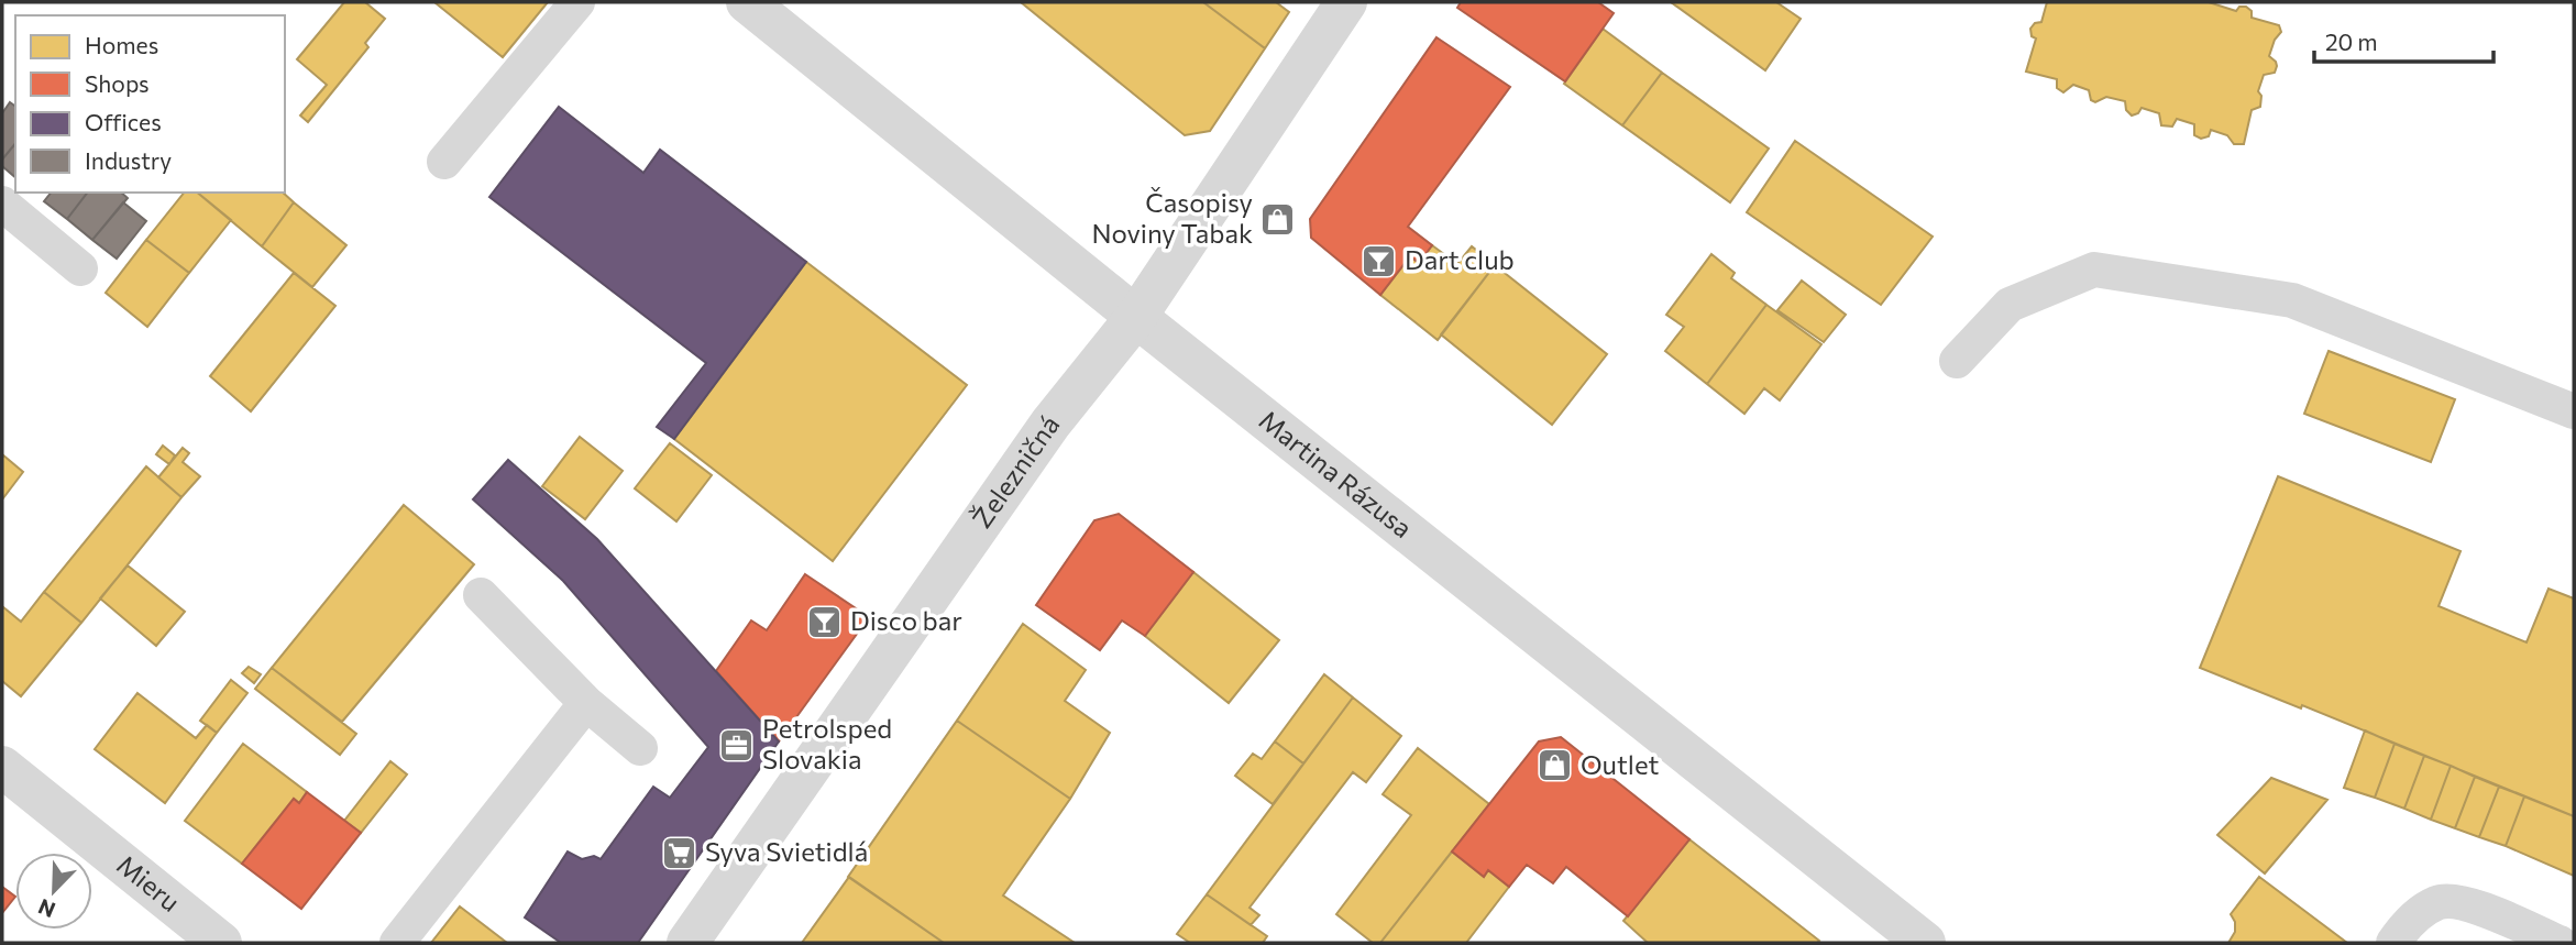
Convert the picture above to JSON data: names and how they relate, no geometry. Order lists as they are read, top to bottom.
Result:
{
  "streets": {
    "street": ["Železničná", "Martina Rázusa", "Mieru"]
  },
  "crossings": [
    ["Železničná", "Martina Rázusa"]
  ],
  "places": {
    "shop": ["Časopisy Noviny Tabak", "Outlet"],
    "bar": ["Dart club", "Disco bar"],
    "office": ["Petrolsped Slovakia"],
    "supermarket": ["Syva Svietidlá"]
  },
  "legend": [
    "Homes",
    "Shops",
    "Offices",
    "Industry"
  ],
  "scale_bar": "20 m",
  "north": "bottom left"
}
